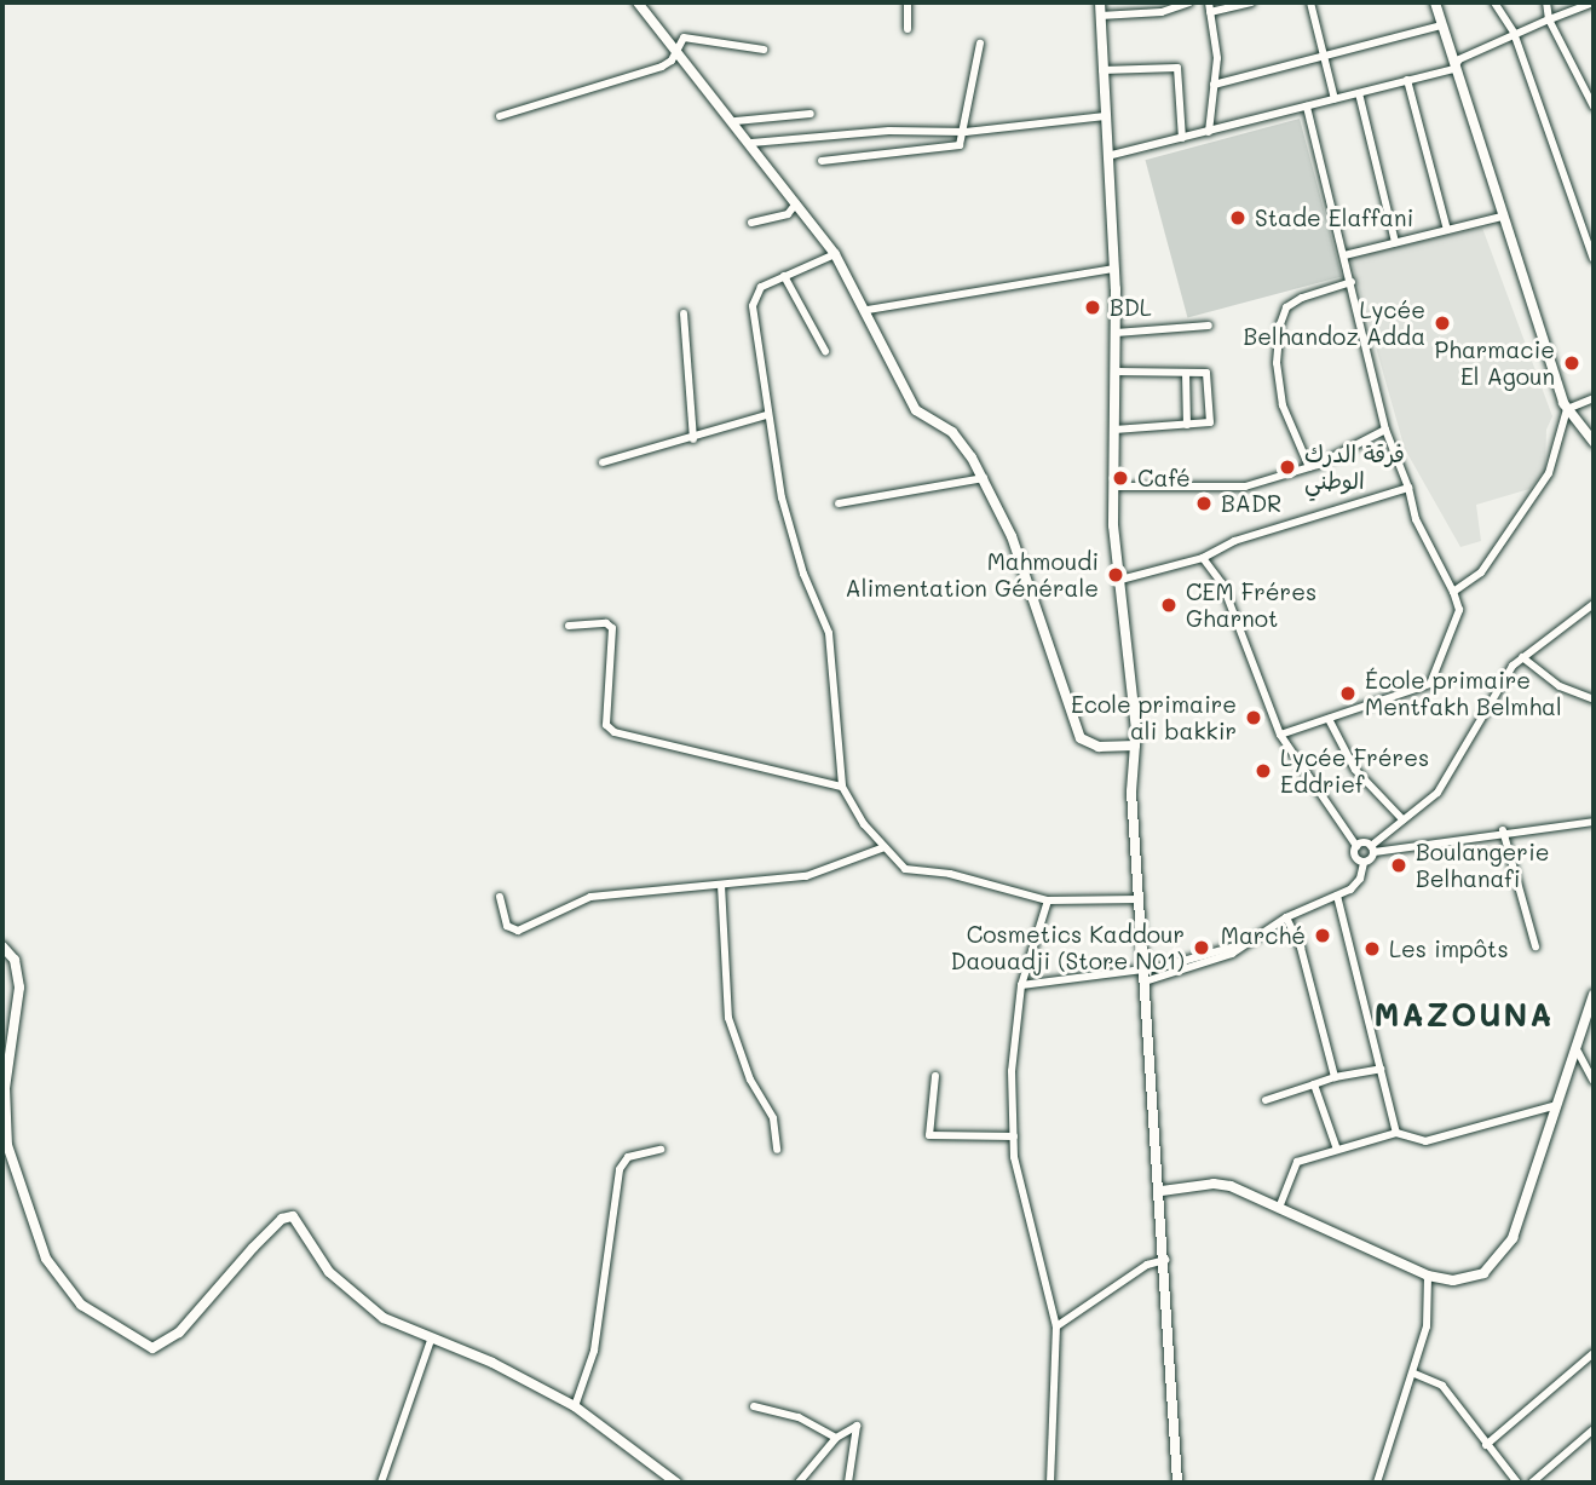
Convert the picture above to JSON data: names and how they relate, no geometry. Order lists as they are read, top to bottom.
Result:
{
  "districts": ["MAZOUNA"],
  "places": [
    "Stade Elaffani",
    "BDL",
    "Lycée Belhandoz Adda",
    "Pharmacie El Agoun",
    "فرقة الدرك الوطني",
    "Café",
    "BADR",
    "Mahmoudi Alimentation Générale",
    "CEM Fréres Gharnot",
    "École primaire Mentfakh Belmhal",
    "Ecole primaire ali bakkir",
    "Lycée Fréres Eddrief",
    "Boulangerie Belhanafi",
    "Marché",
    "Cosmetics Kaddour Daouadji (Store N01)",
    "Les impôts"
  ]
}
